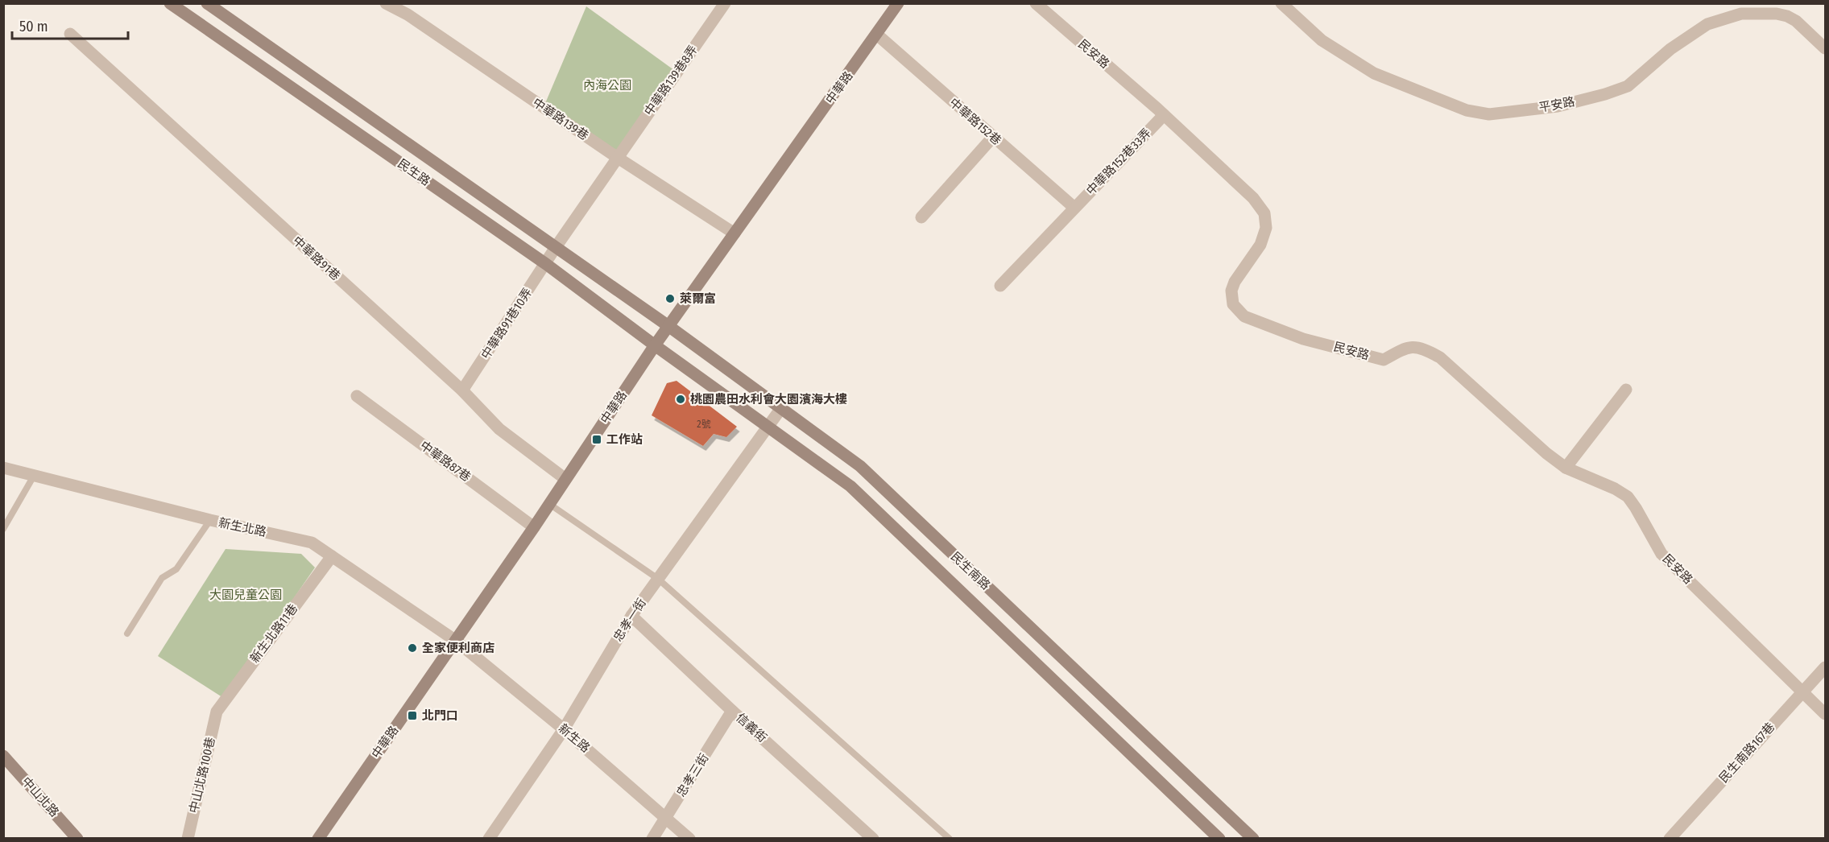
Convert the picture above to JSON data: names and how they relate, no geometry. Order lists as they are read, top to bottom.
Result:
{
  "streets": {
    "main road": [
      "中華路",
      "民生路",
      "民生南路",
      "中山北路"
    ],
    "street": [
      "民安路",
      "中華路139巷8弄",
      "平安路",
      "中華路139巷",
      "中華路152巷",
      "中華路152巷33弄",
      "中華路91巷",
      "中華路91巷10弄",
      "中華路87巷",
      "新生北路",
      "忠孝一街",
      "新生北路11巷",
      "信義街",
      "新生路",
      "民生南路167巷",
      "中山北路100巷",
      "忠孝三街"
    ]
  },
  "crossings": [
    ["民安路", "中華路152巷33弄"],
    ["民安路", "民生南路167巷"],
    ["中華路139巷8弄", "中華路139巷"],
    ["中華路139巷8弄", "民生路"],
    ["中華路139巷8弄", "中華路91巷10弄"],
    ["中華路", "中華路139巷"],
    ["中華路", "中華路152巷"],
    ["中華路", "民生路"],
    ["中華路", "中華路91巷"],
    ["中華路", "中華路87巷"],
    ["中華路", "新生北路"],
    ["中華路", "民生南路"],
    ["中華路", "新生路"],
    ["中華路152巷", "中華路152巷33弄"],
    ["民生路", "中華路91巷10弄"],
    ["民生路", "民生南路"],
    ["中華路91巷", "中華路91巷10弄"],
    ["新生北路", "新生北路11巷"],
    ["新生北路", "新生路"],
    ["民生南路", "忠孝一街"],
    ["忠孝一街", "信義街"],
    ["忠孝一街", "新生路"],
    ["新生北路11巷", "中山北路100巷"],
    ["信義街", "忠孝三街"],
    ["新生路", "忠孝三街"]
  ],
  "parks": ["內海公園", "大園兒童公園"],
  "places": {
    "other": ["萊爾富", "桃園農田水利會大園濱海大樓", "全家便利商店"],
    "transit": ["工作站", "北門口"]
  },
  "house_numbers": ["2號"],
  "scale_bar": "50 m"
}
